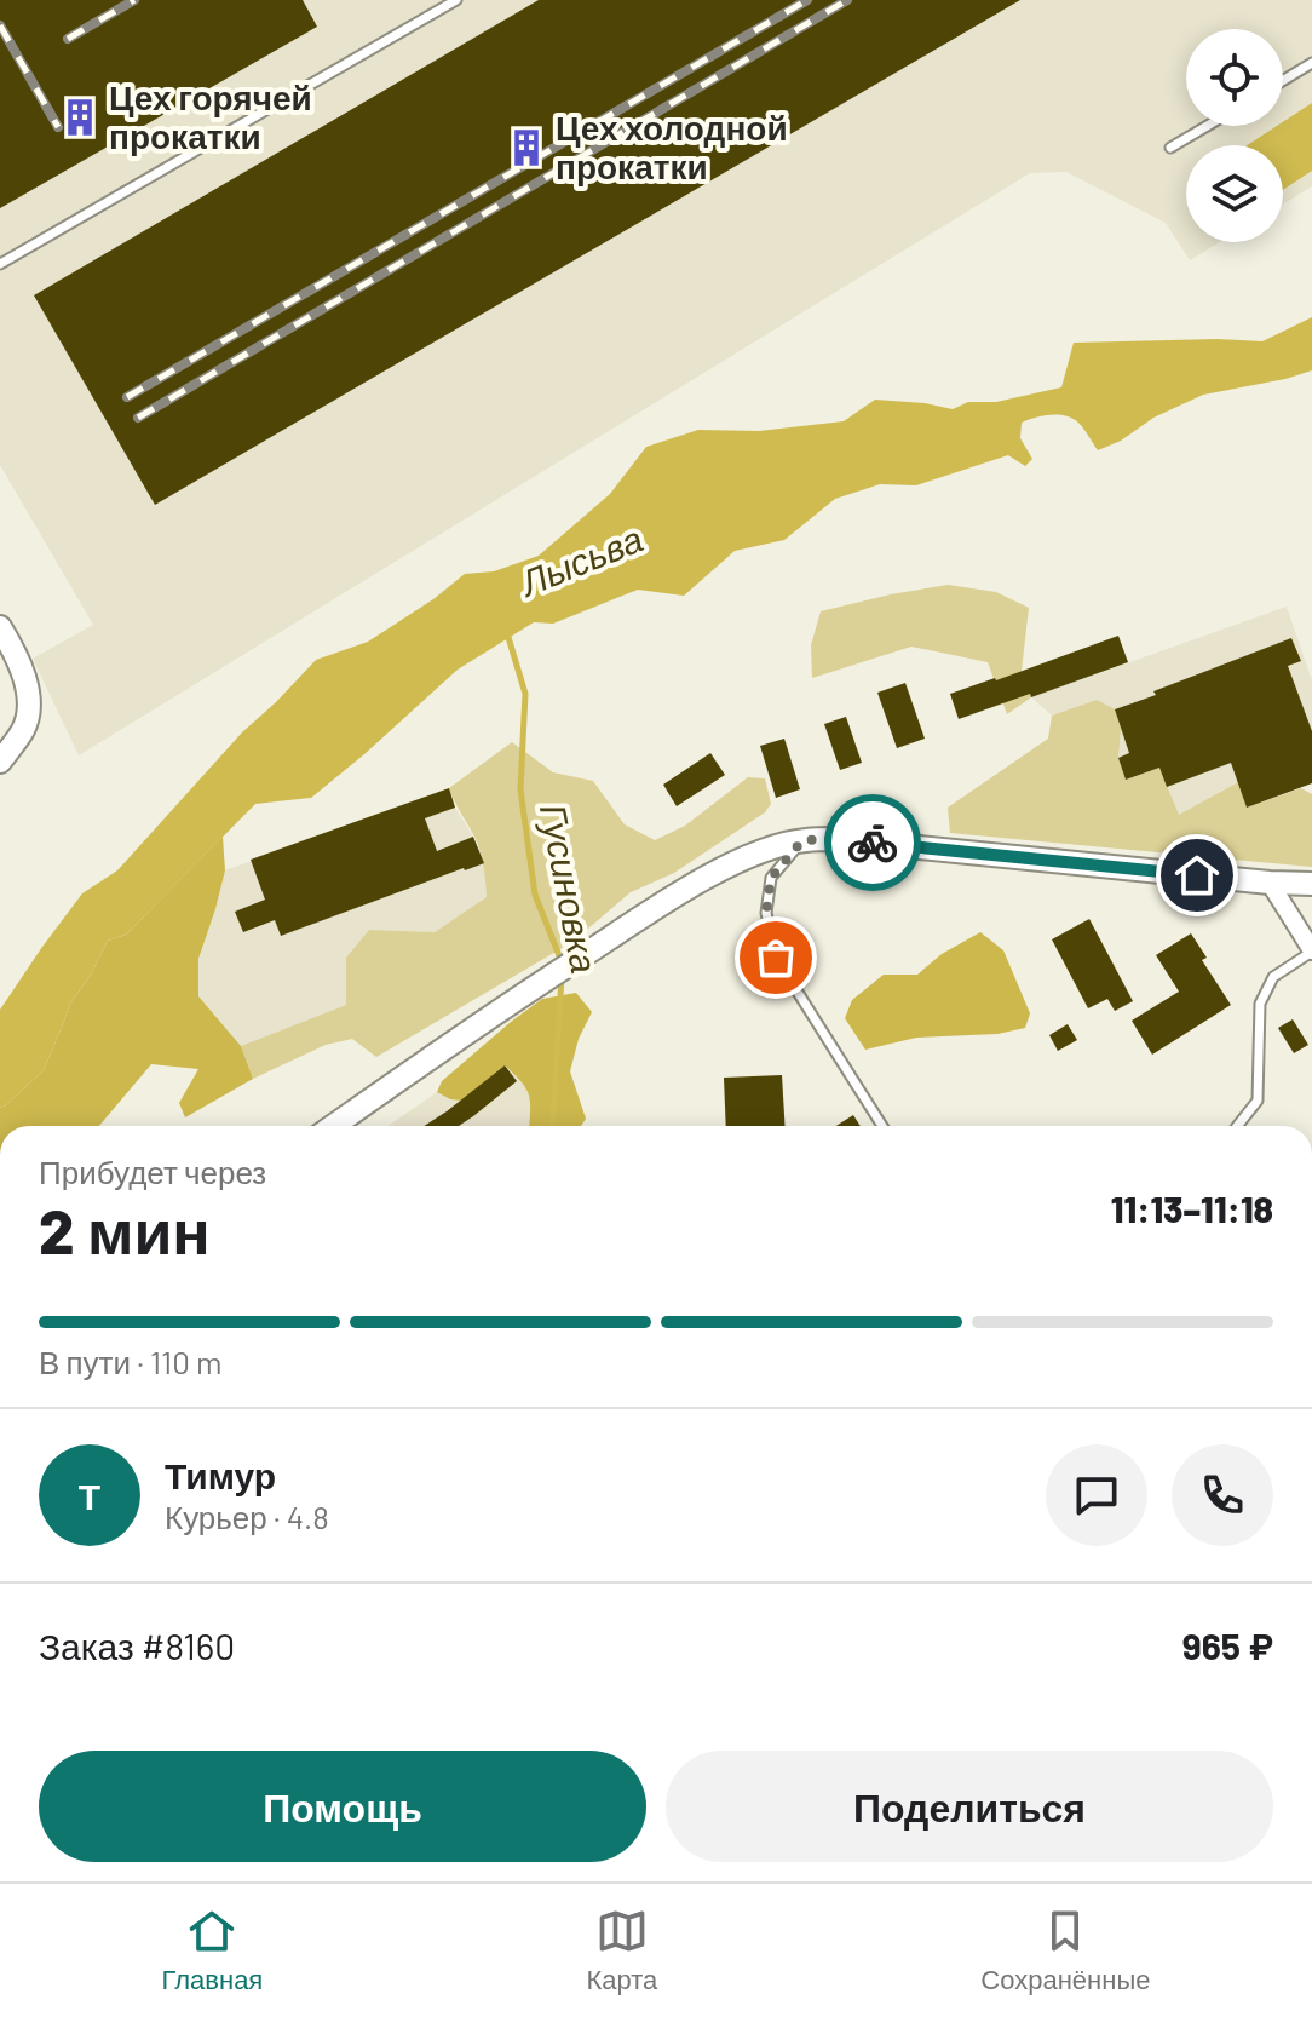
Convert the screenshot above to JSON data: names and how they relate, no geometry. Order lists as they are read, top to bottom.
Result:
{
  "water": ["Лысьва", "Гусиновка"],
  "places": {
    "building": ["Цех горячей прокатки", "Цех холодной прокатки"]
  },
  "page": {
    "heading": ["2 мин", "Прибудет через", "11:13–11:18"],
    "panel": [
      "Тимур",
      "Курьер · 4.8",
      "Заказ #8160",
      "965 ₽"
    ],
    "bar": "В пути · 110 m",
    "round": "Т",
    "buttons": ["Помощь", "Поделиться"],
    "tabs": ["Главная", "Карта", "Сохранённые"]
  }
}
